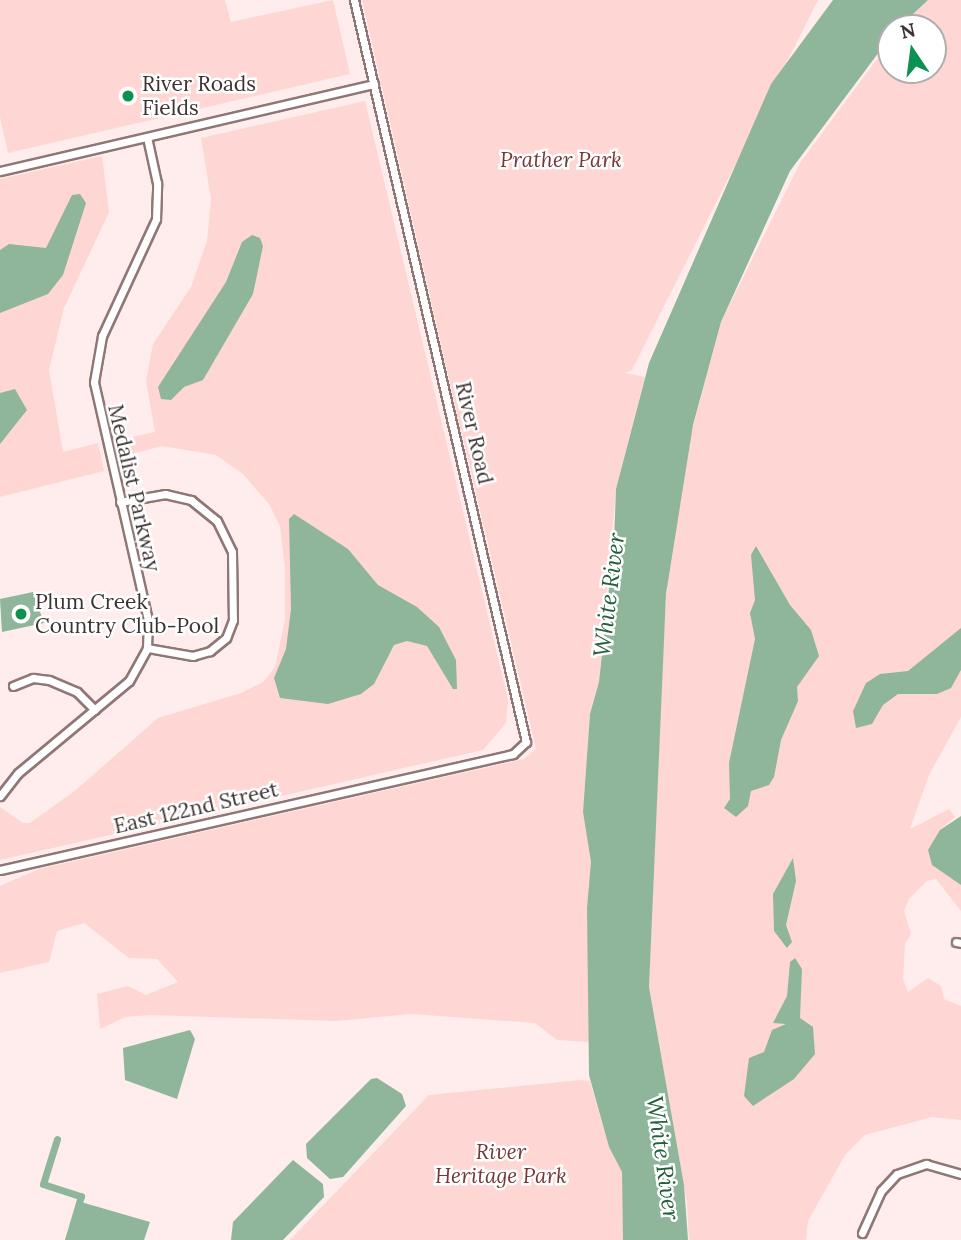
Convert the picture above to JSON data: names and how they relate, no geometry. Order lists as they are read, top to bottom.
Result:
{
  "streets": {
    "street": ["River Road", "Medalist Parkway", "East 122nd Street"]
  },
  "crossings": [
    ["River Road", "East 122nd Street"]
  ],
  "water": ["White River"],
  "parks": ["Prather Park", "River Heritage Park"],
  "places": ["River Roads Fields", "Plum Creek Country Club-Pool"],
  "north": "top"
}
